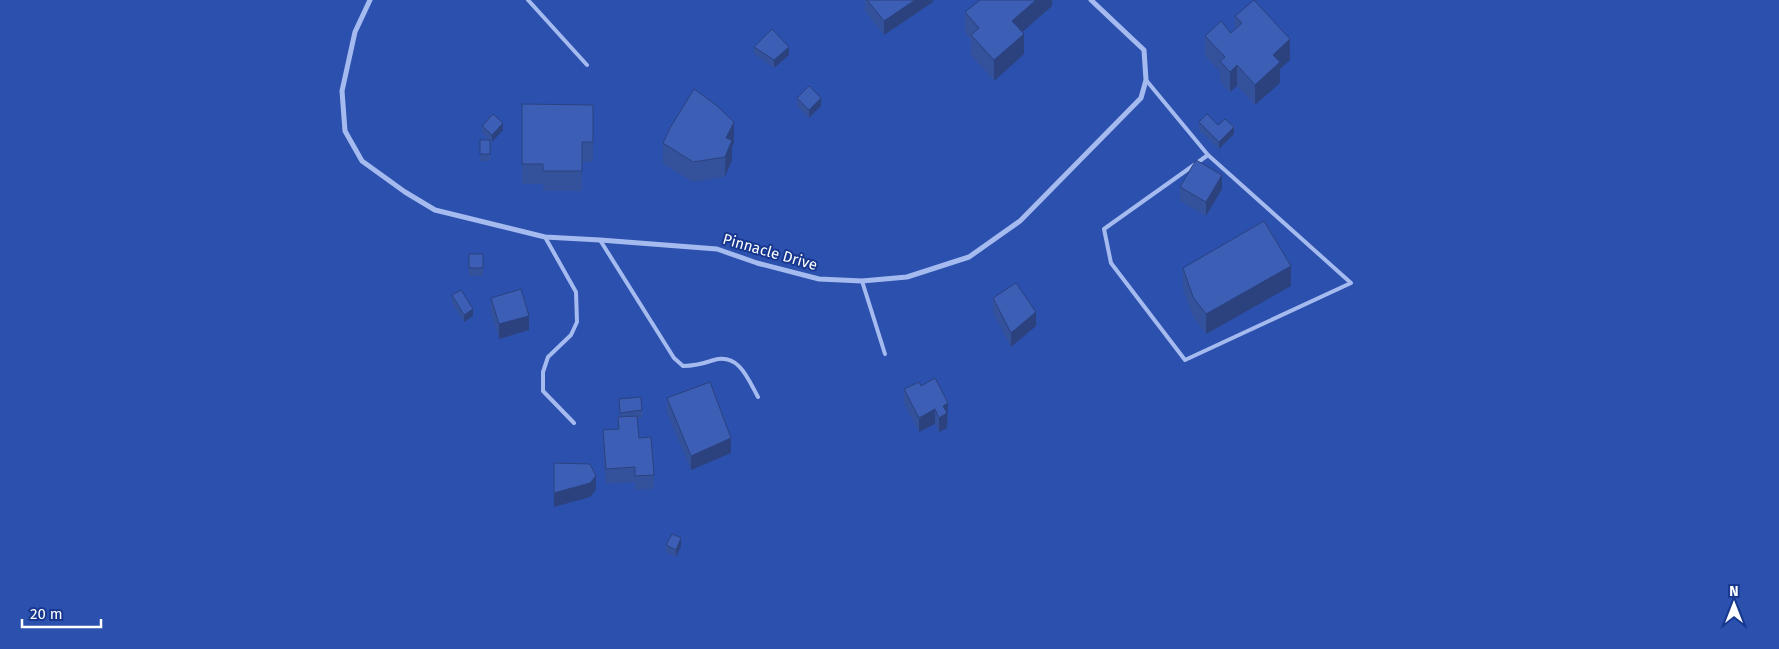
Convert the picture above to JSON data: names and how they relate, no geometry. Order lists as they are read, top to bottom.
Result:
{
  "streets": {
    "street": ["Pinnacle Drive"]
  },
  "scale_bar": "20 m",
  "north": "top"
}
